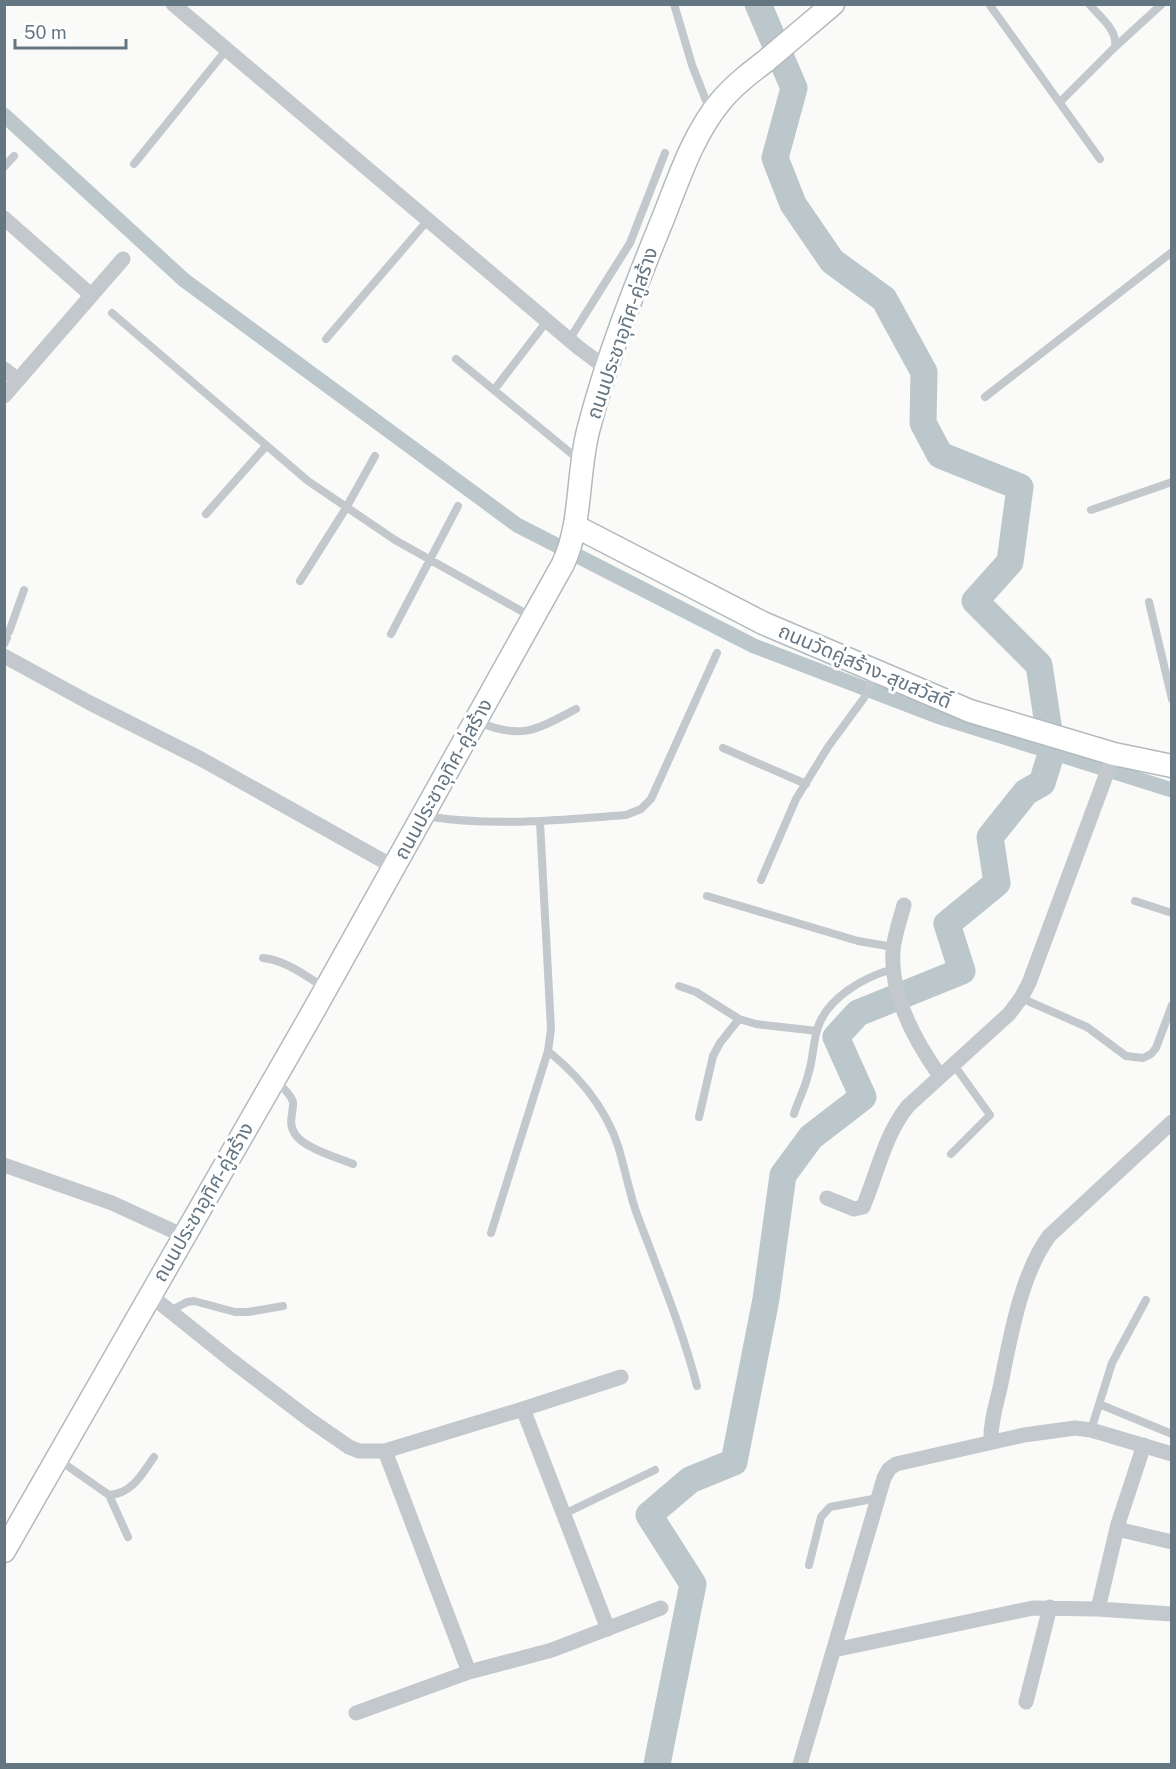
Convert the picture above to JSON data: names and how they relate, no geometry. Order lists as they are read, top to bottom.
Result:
{
  "streets": {
    "main road": ["ถนนประชาอุทิศ-คู่สร้าง", "ถนนวัดคู่สร้าง-สุขสวัสดิ์"]
  },
  "crossings": [
    ["ถนนประชาอุทิศ-คู่สร้าง", "ถนนวัดคู่สร้าง-สุขสวัสดิ์"]
  ],
  "scale_bar": "50 m"
}
